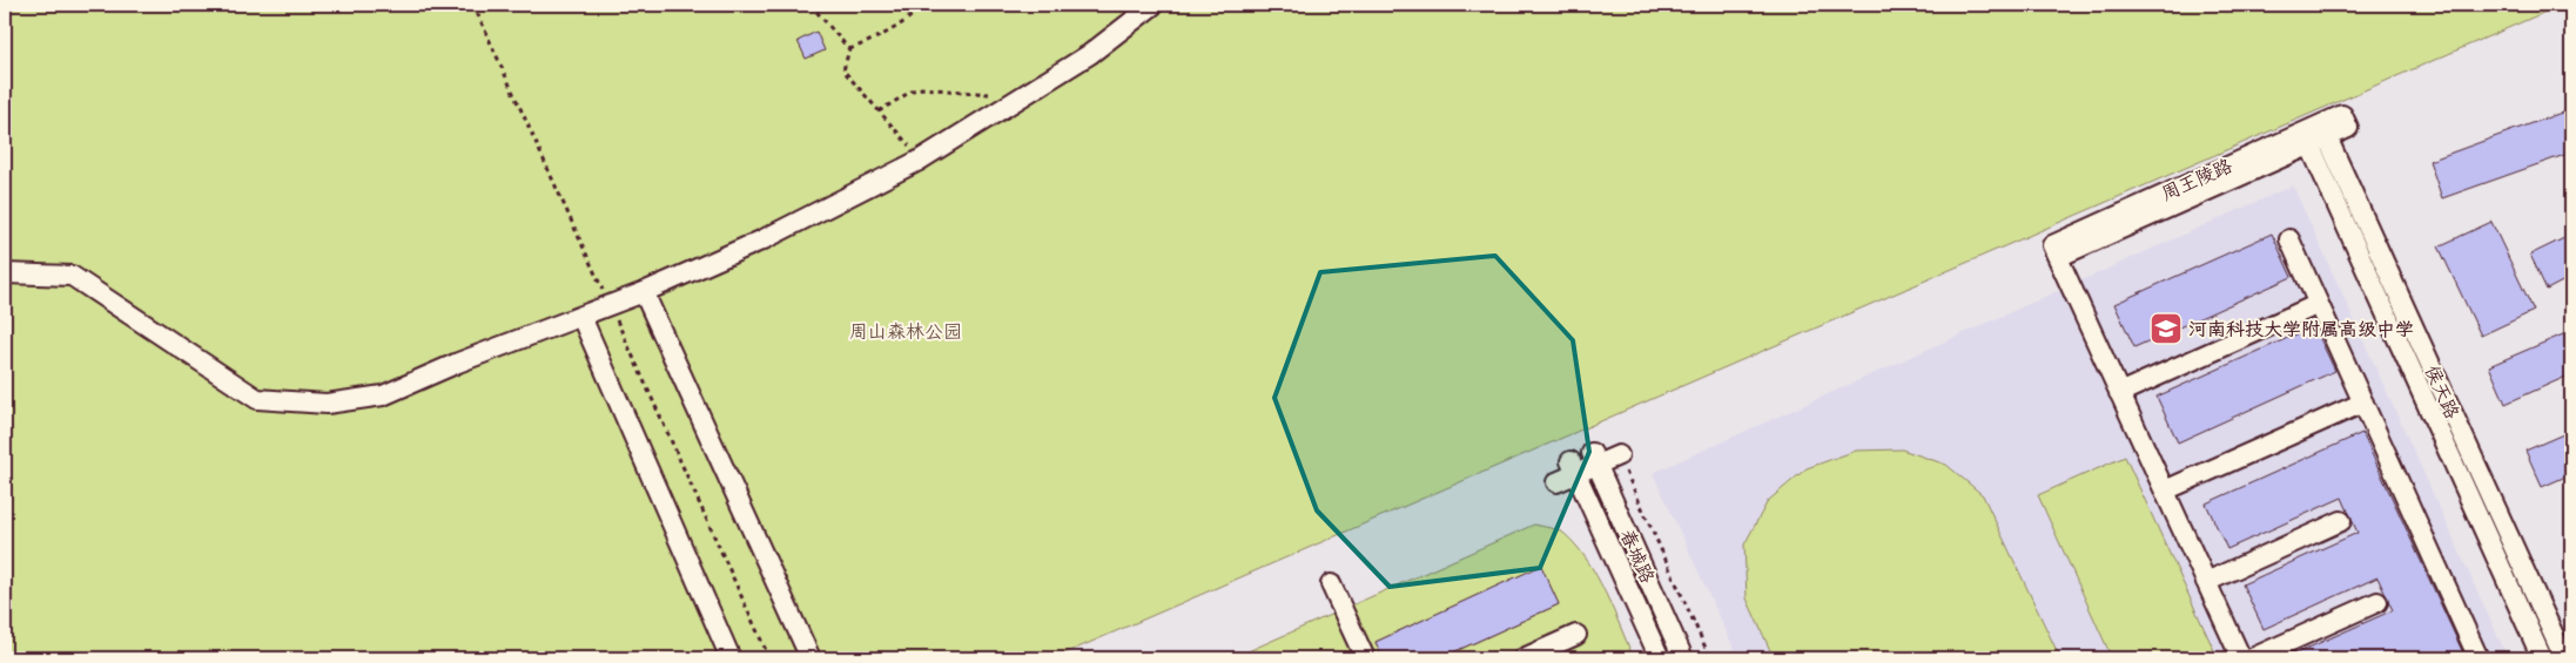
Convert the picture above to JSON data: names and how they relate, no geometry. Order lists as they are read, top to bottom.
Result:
{
  "streets": {
    "street": ["周王陵路", "侯天路", "春城路"]
  },
  "crossings": [
    ["周王陵路", "侯天路"]
  ],
  "parks": ["周山森林公园"],
  "places": {
    "school or university": ["河南科技大学附属高级中学"]
  }
}
